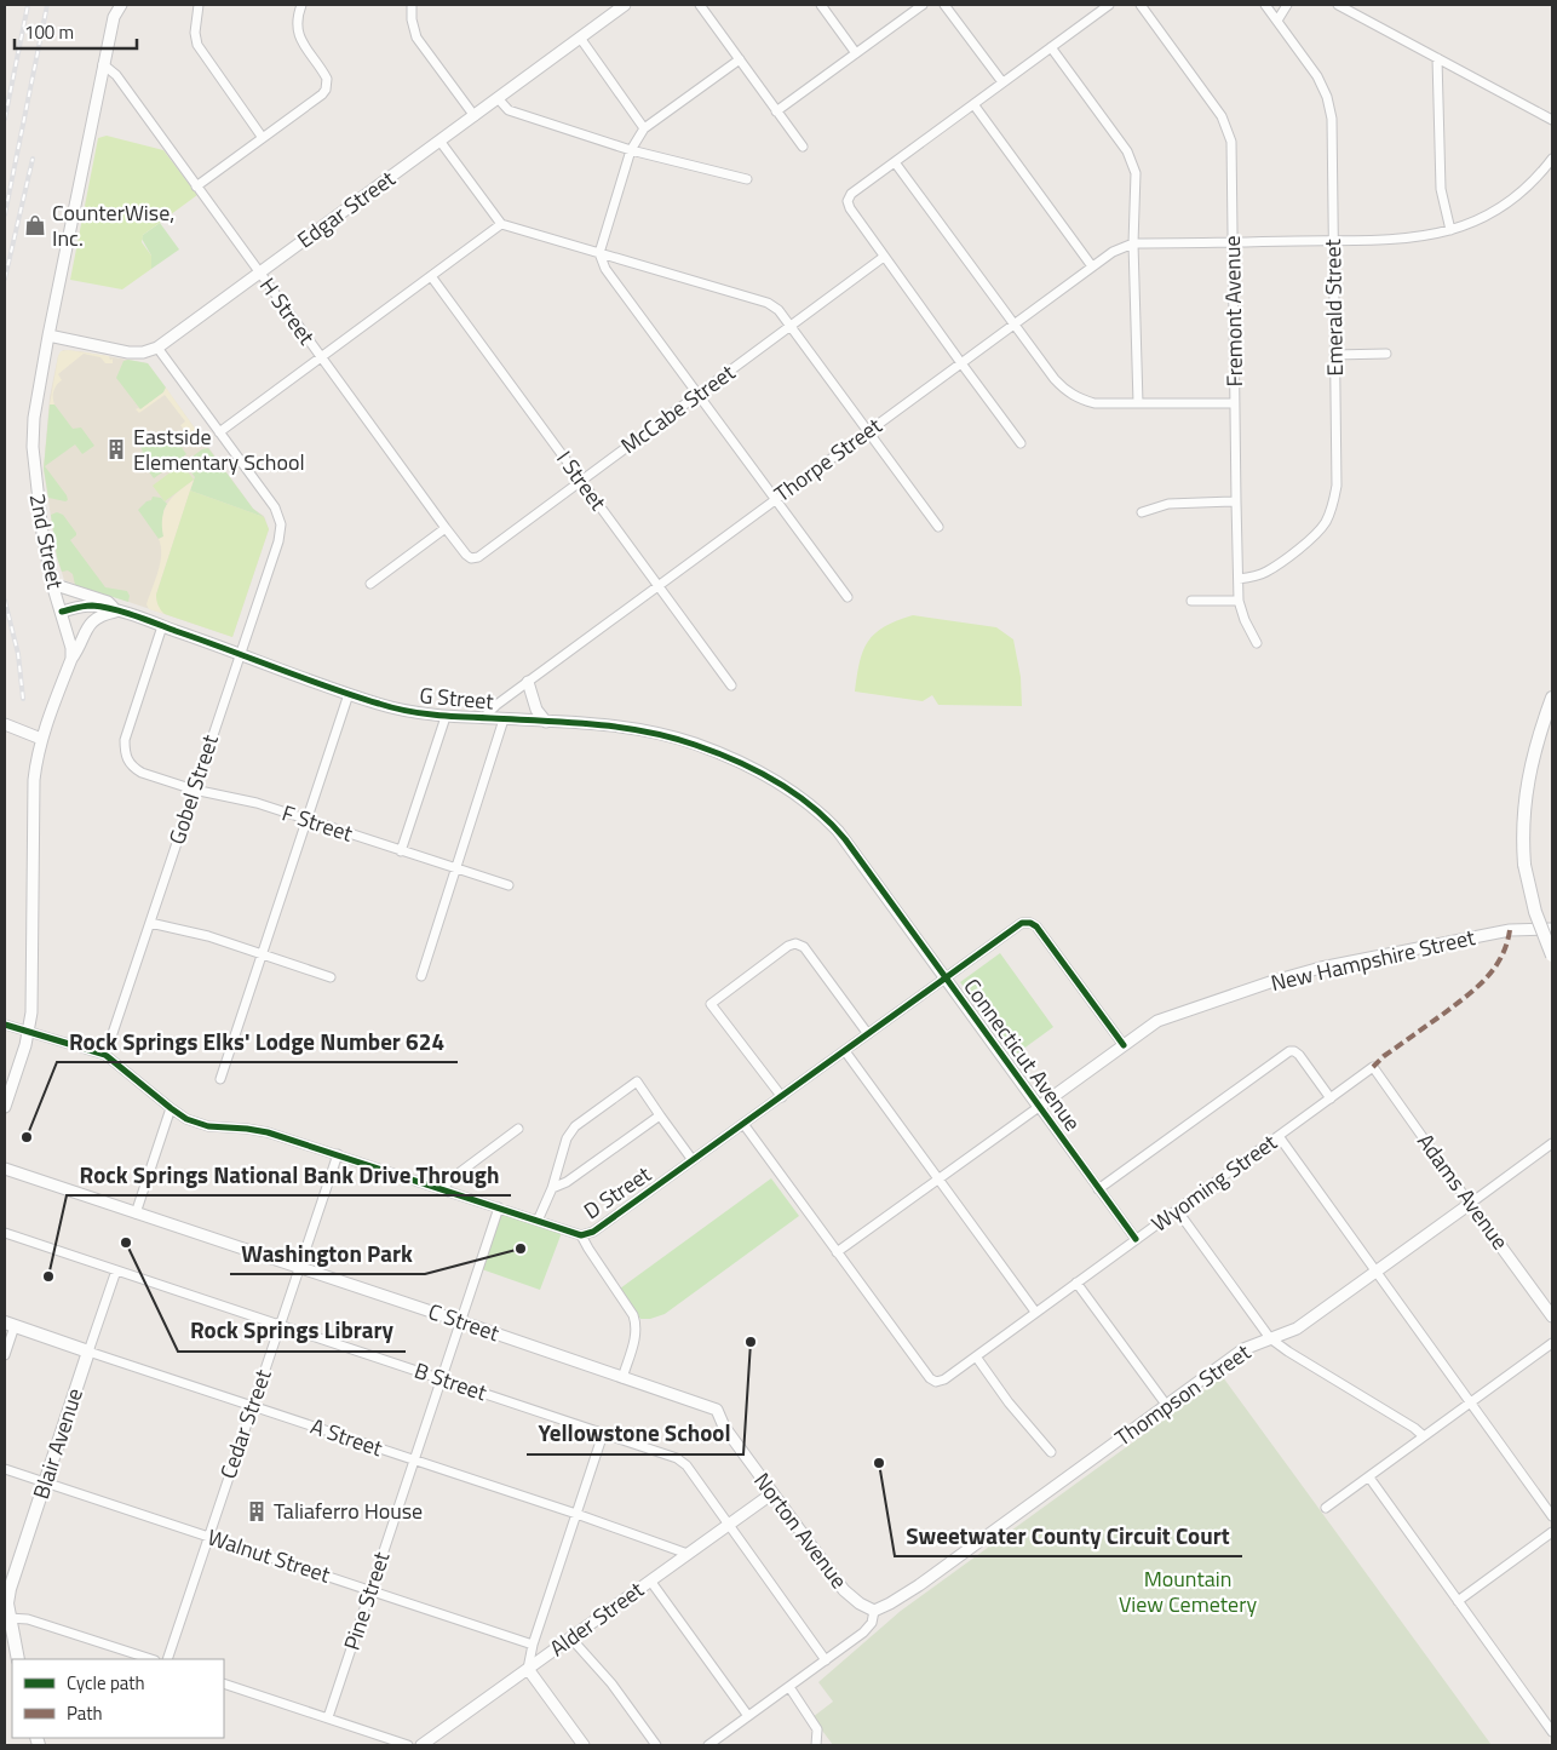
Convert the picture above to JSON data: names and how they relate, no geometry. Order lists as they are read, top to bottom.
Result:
{
  "streets": {
    "main road": ["A Street", "Blair Avenue"],
    "street": [
      "Edgar Street",
      "Emerald Street",
      "H Street",
      "Fremont Avenue",
      "McCabe Street",
      "Thorpe Street",
      "I Street",
      "2nd Street",
      "G Street",
      "Gobel Street",
      "F Street",
      "New Hampshire Street",
      "Connecticut Avenue",
      "Wyoming Street",
      "Adams Avenue",
      "D Street",
      "C Street",
      "B Street",
      "Thompson Street",
      "Cedar Street",
      "Norton Avenue",
      "Walnut Street",
      "Pine Street",
      "Alder Street"
    ]
  },
  "crossings": [
    ["Edgar Street", "H Street"],
    ["Edgar Street", "2nd Street"],
    ["Emerald Street", "Fremont Avenue"],
    ["H Street", "McCabe Street"],
    ["H Street", "2nd Street"],
    ["McCabe Street", "I Street"],
    ["Thorpe Street", "I Street"],
    ["Thorpe Street", "G Street"],
    ["2nd Street", "G Street"],
    ["G Street", "Gobel Street"],
    ["G Street", "F Street"],
    ["G Street", "Connecticut Avenue"],
    ["Gobel Street", "F Street"],
    ["Gobel Street", "D Street"],
    ["New Hampshire Street", "Connecticut Avenue"],
    ["New Hampshire Street", "Wyoming Street"],
    ["New Hampshire Street", "D Street"],
    ["Connecticut Avenue", "Wyoming Street"],
    ["Connecticut Avenue", "D Street"],
    ["Wyoming Street", "Adams Avenue"],
    ["Adams Avenue", "Thompson Street"],
    ["D Street", "Cedar Street"],
    ["D Street", "Pine Street"],
    ["C Street", "Cedar Street"],
    ["C Street", "Norton Avenue"],
    ["C Street", "Pine Street"],
    ["B Street", "Cedar Street"],
    ["B Street", "Blair Avenue"],
    ["B Street", "Pine Street"],
    ["B Street", "Alder Street"],
    ["Thompson Street", "Norton Avenue"],
    ["Cedar Street", "A Street"],
    ["Cedar Street", "Walnut Street"],
    ["A Street", "Blair Avenue"],
    ["A Street", "Pine Street"],
    ["A Street", "Alder Street"],
    ["Blair Avenue", "Walnut Street"],
    ["Norton Avenue", "Alder Street"],
    ["Walnut Street", "Pine Street"]
  ],
  "parks": ["Mountain View Cemetery"],
  "places": {
    "shop": ["CounterWise, Inc."],
    "building": ["Eastside Elementary School", "Taliaferro House"],
    "other": [
      "Rock Springs Elks' Lodge Number 624",
      "Rock Springs Library",
      "Washington Park",
      "Rock Springs National Bank Drive Through",
      "Yellowstone School",
      "Sweetwater County Circuit Court"
    ]
  },
  "legend": ["Cycle path", "Path"],
  "scale_bar": "100 m"
}
